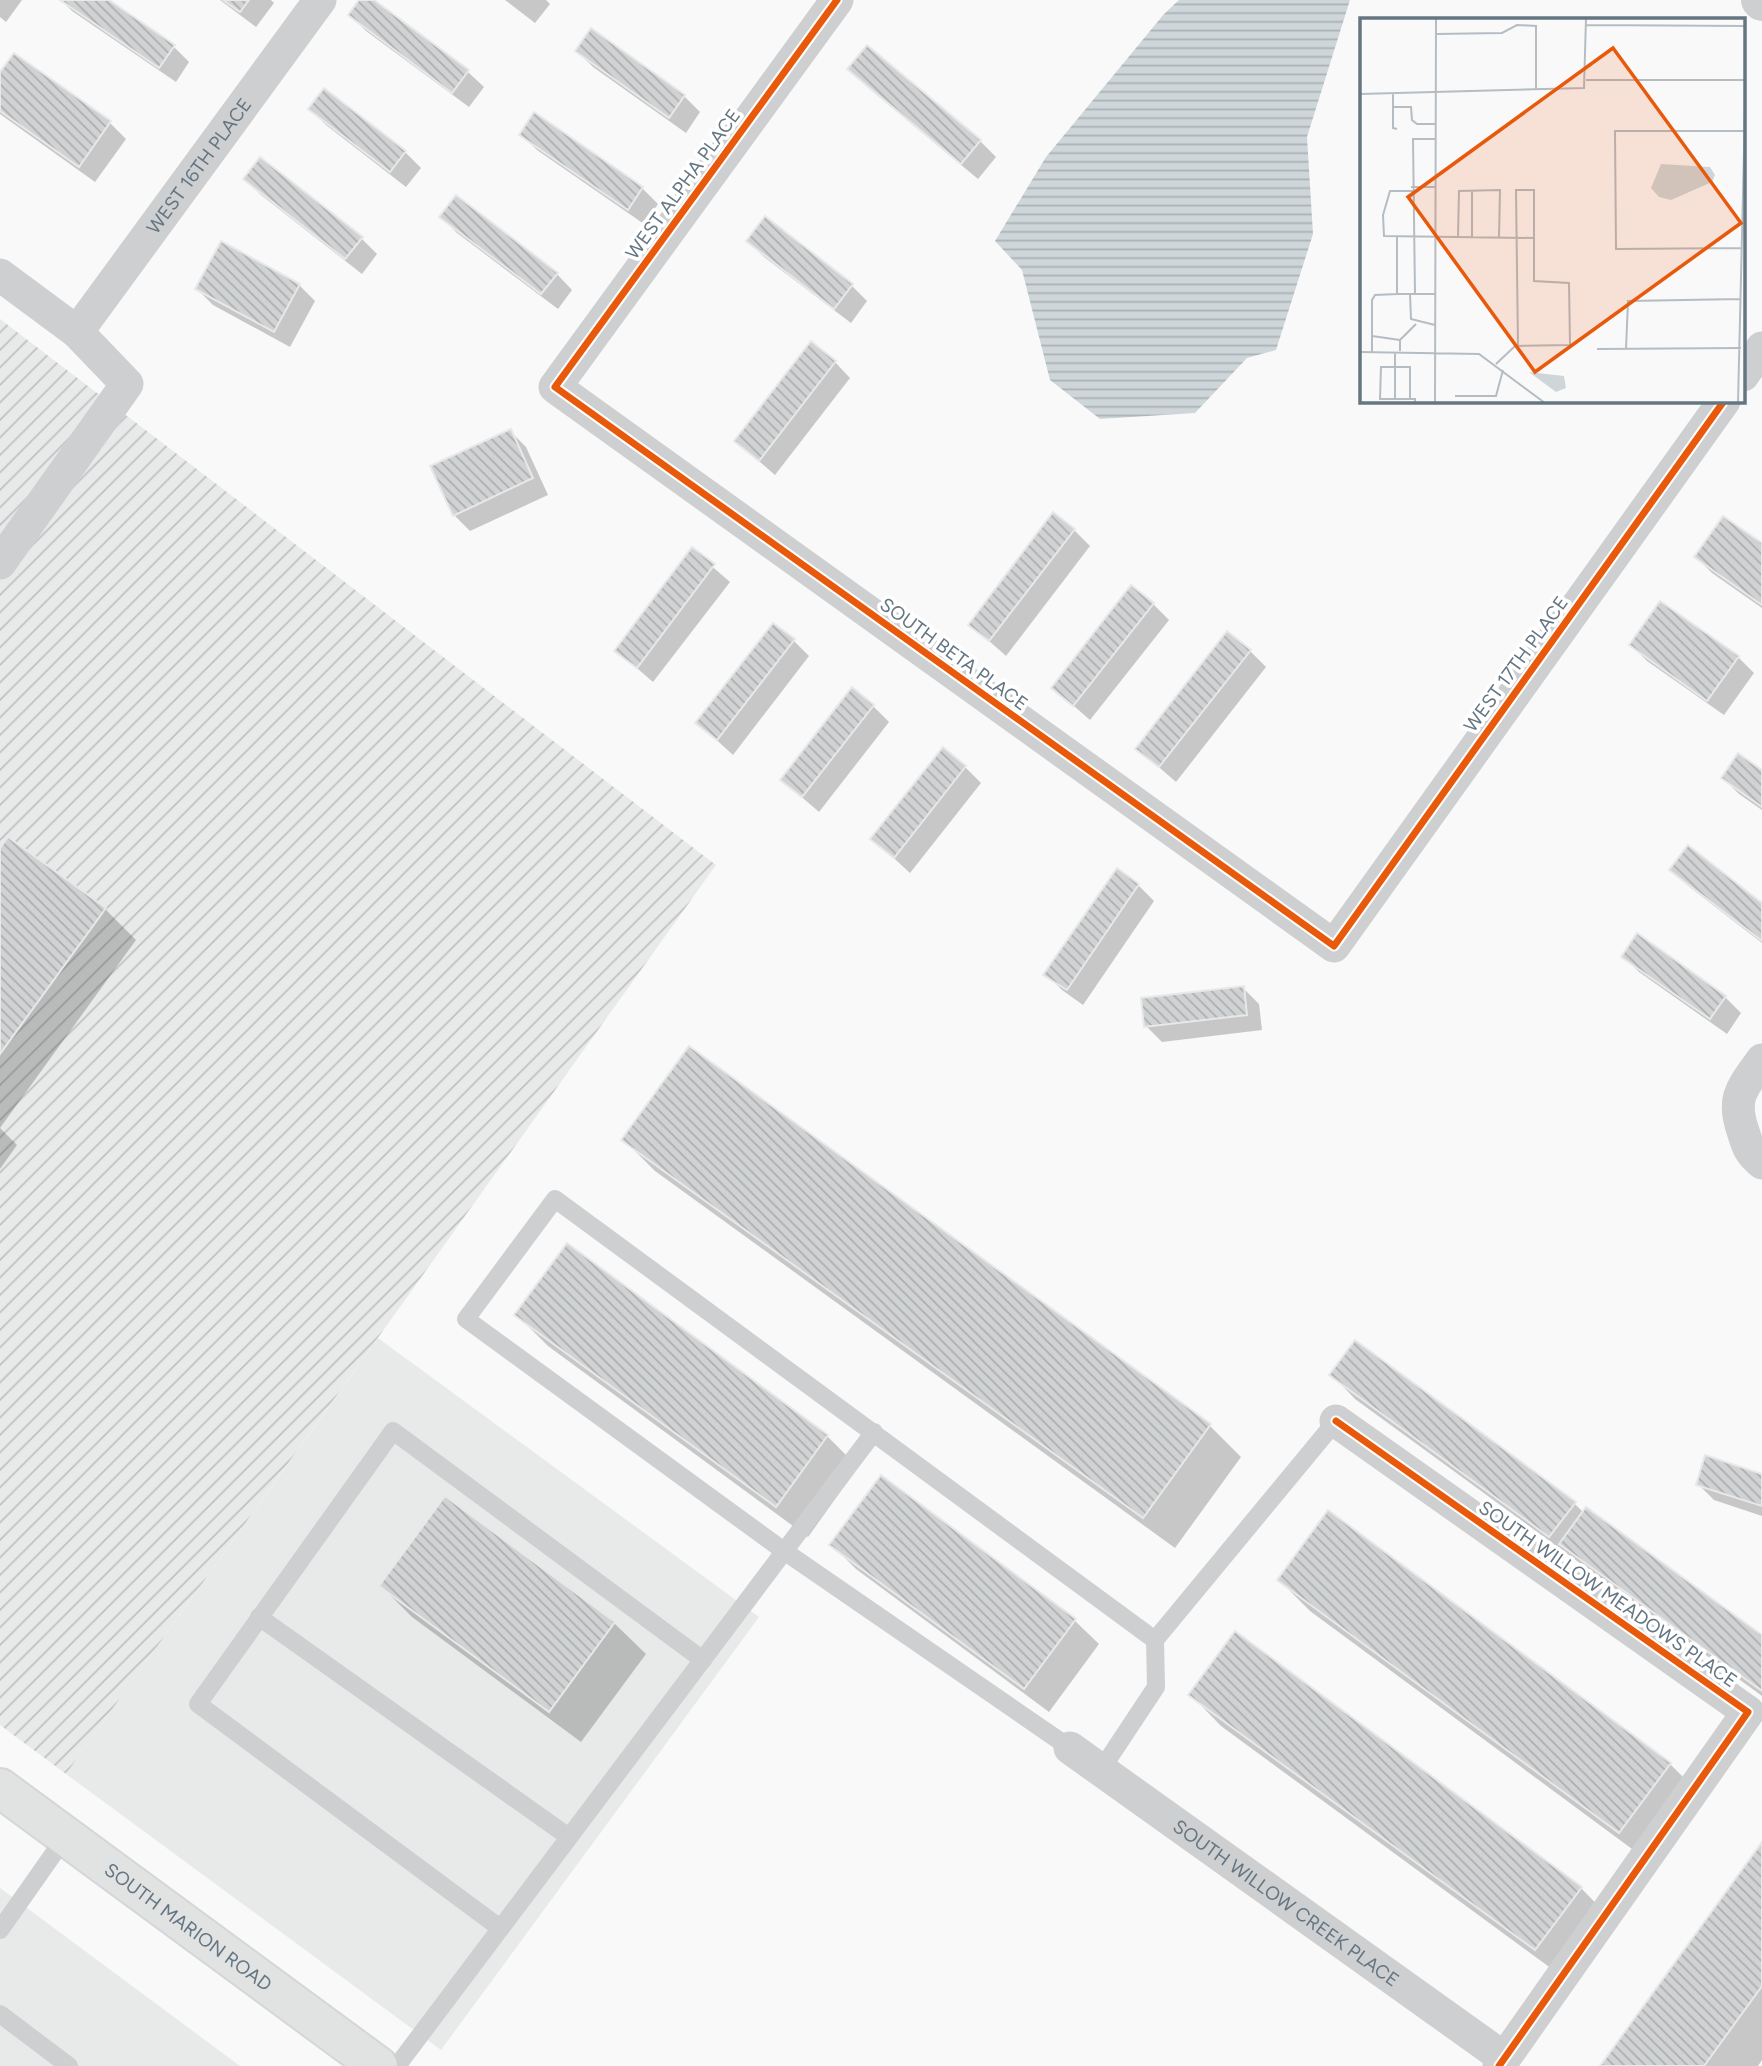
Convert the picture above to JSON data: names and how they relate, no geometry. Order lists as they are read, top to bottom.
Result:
{
  "streets": {
    "main road": ["SOUTH MARION ROAD"],
    "street": [
      "WEST 16TH PLACE",
      "WEST ALPHA PLACE",
      "SOUTH BETA PLACE",
      "WEST 17TH PLACE",
      "SOUTH WILLOW MEADOWS PLACE",
      "SOUTH WILLOW CREEK PLACE"
    ]
  },
  "crossings": [
    ["WEST ALPHA PLACE", "SOUTH BETA PLACE"],
    ["SOUTH BETA PLACE", "WEST 17TH PLACE"],
    ["SOUTH WILLOW MEADOWS PLACE", "SOUTH WILLOW CREEK PLACE"]
  ]
}
